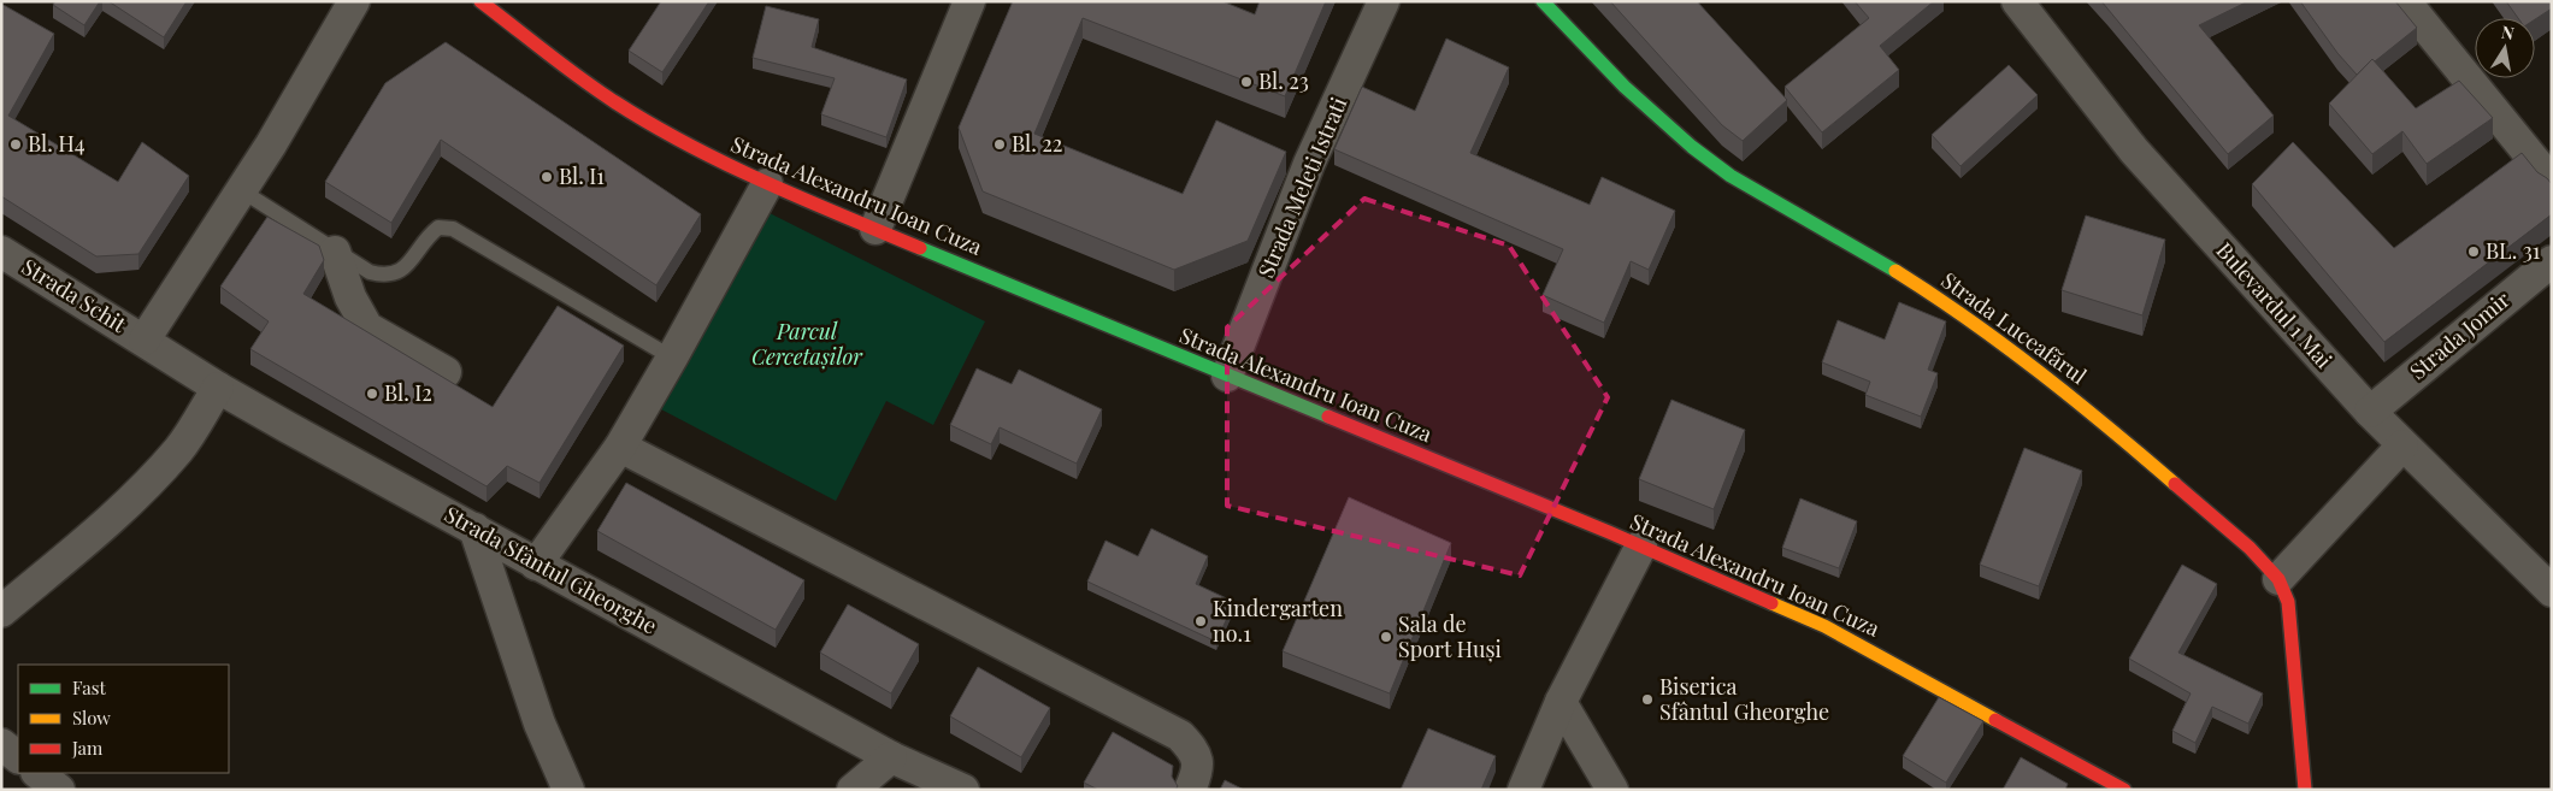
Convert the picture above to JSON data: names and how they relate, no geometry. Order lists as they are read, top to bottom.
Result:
{
  "streets": {
    "main road": ["Strada Alexandru Ioan Cuza", "Strada Luceafărul"],
    "street": [
      "Strada Meleti Istrati",
      "Strada Schit",
      "Bulevardul 1 Mai",
      "Strada Jomir",
      "Strada Sfântul Gheorghe"
    ]
  },
  "crossings": [
    ["Strada Meleti Istrati", "Strada Alexandru Ioan Cuza"],
    ["Strada Schit", "Strada Sfântul Gheorghe"],
    ["Bulevardul 1 Mai", "Strada Jomir"]
  ],
  "parks": ["Parcul Cercetașilor"],
  "places": [
    "Bl. 23",
    "Bl. H4",
    "Bl. 22",
    "Bl. I1",
    "BL. 31",
    "Bl. I2",
    "Kindergarten no.1",
    "Sala de Sport Huși",
    "Biserica Sfântul Gheorghe"
  ],
  "legend": ["Fast", "Slow", "Jam"],
  "north": "top"
}
